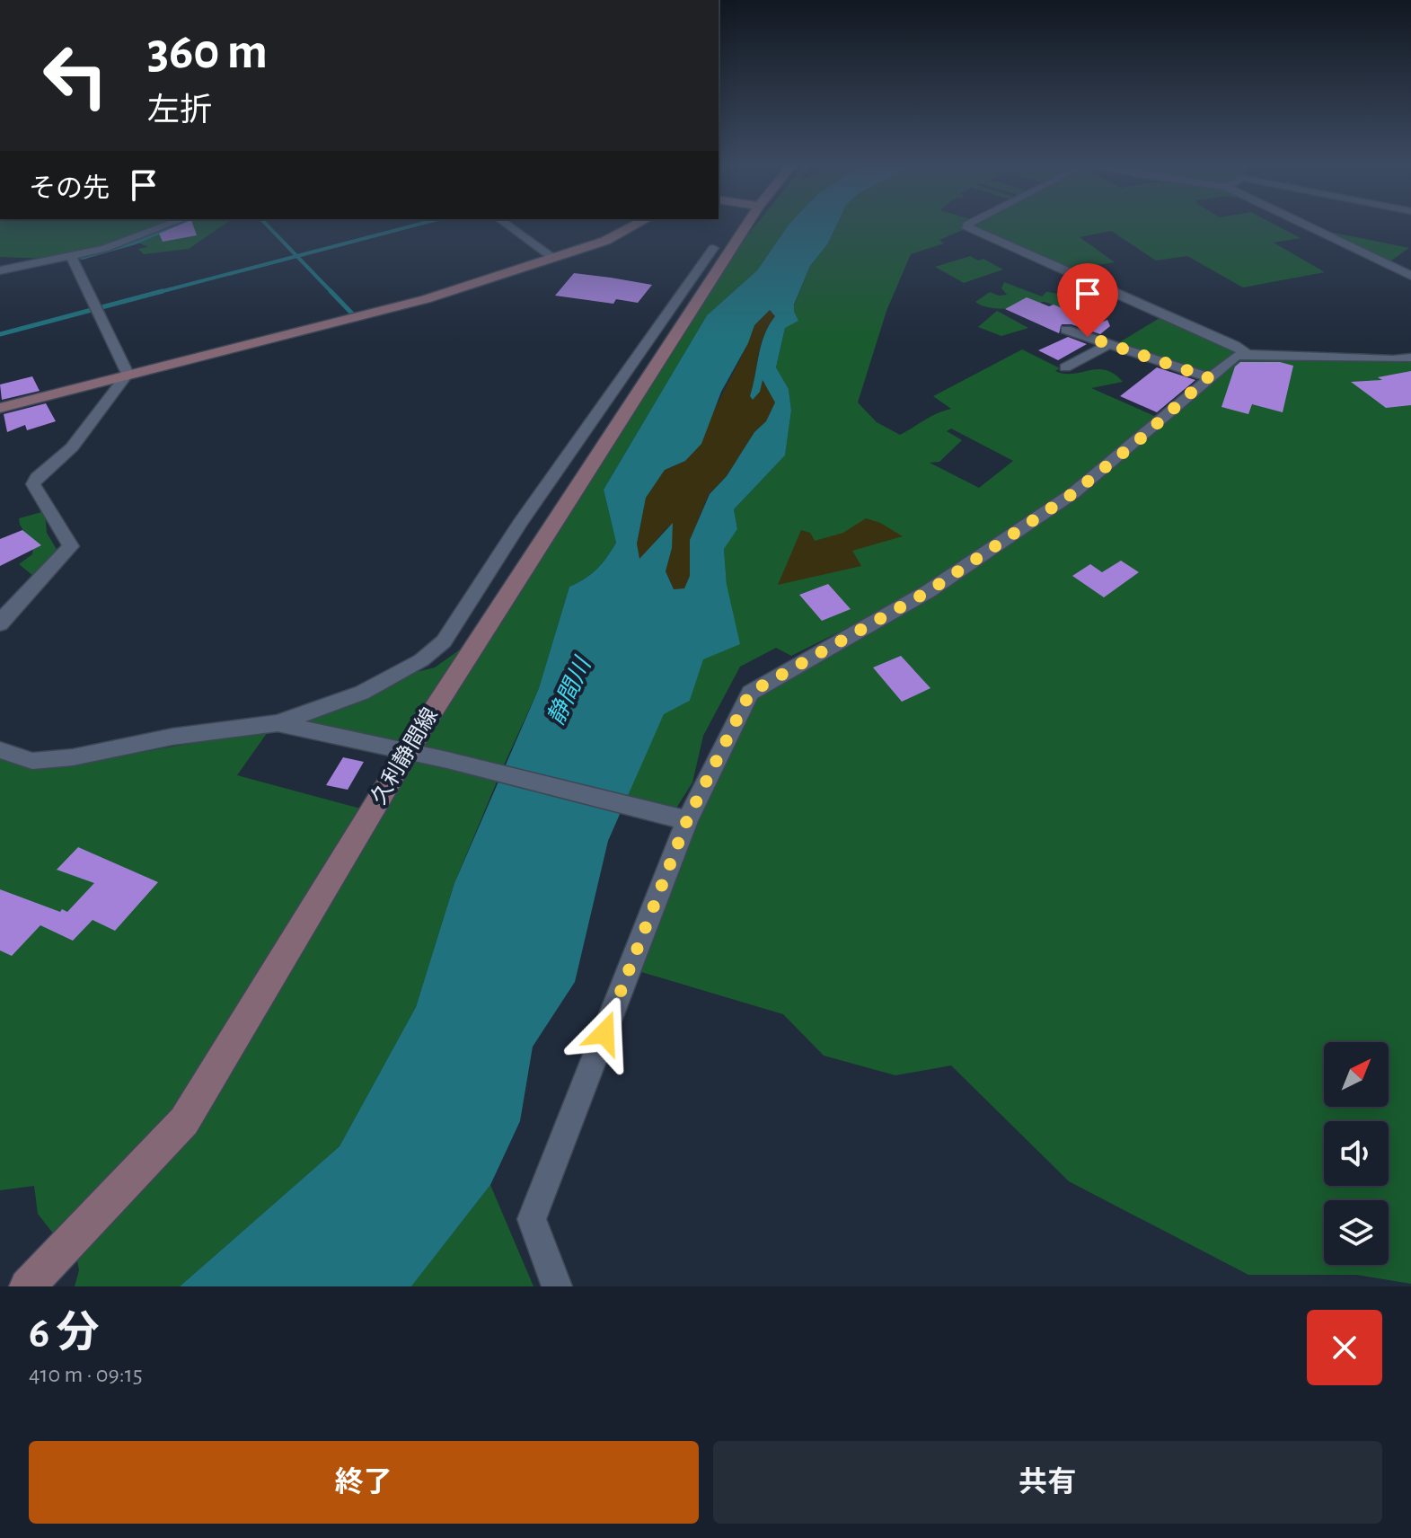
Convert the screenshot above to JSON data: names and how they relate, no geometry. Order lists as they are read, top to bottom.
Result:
{
  "streets": {
    "main road": ["久利静間線"]
  },
  "water": ["静間川"],
  "north": "top right",
  "page": {
    "turn": ["360 m", "左折"],
    "then": "その先",
    "heading": ["6 分", "410 m · 09:15"],
    "buttons": ["終了", "共有"]
  }
}
